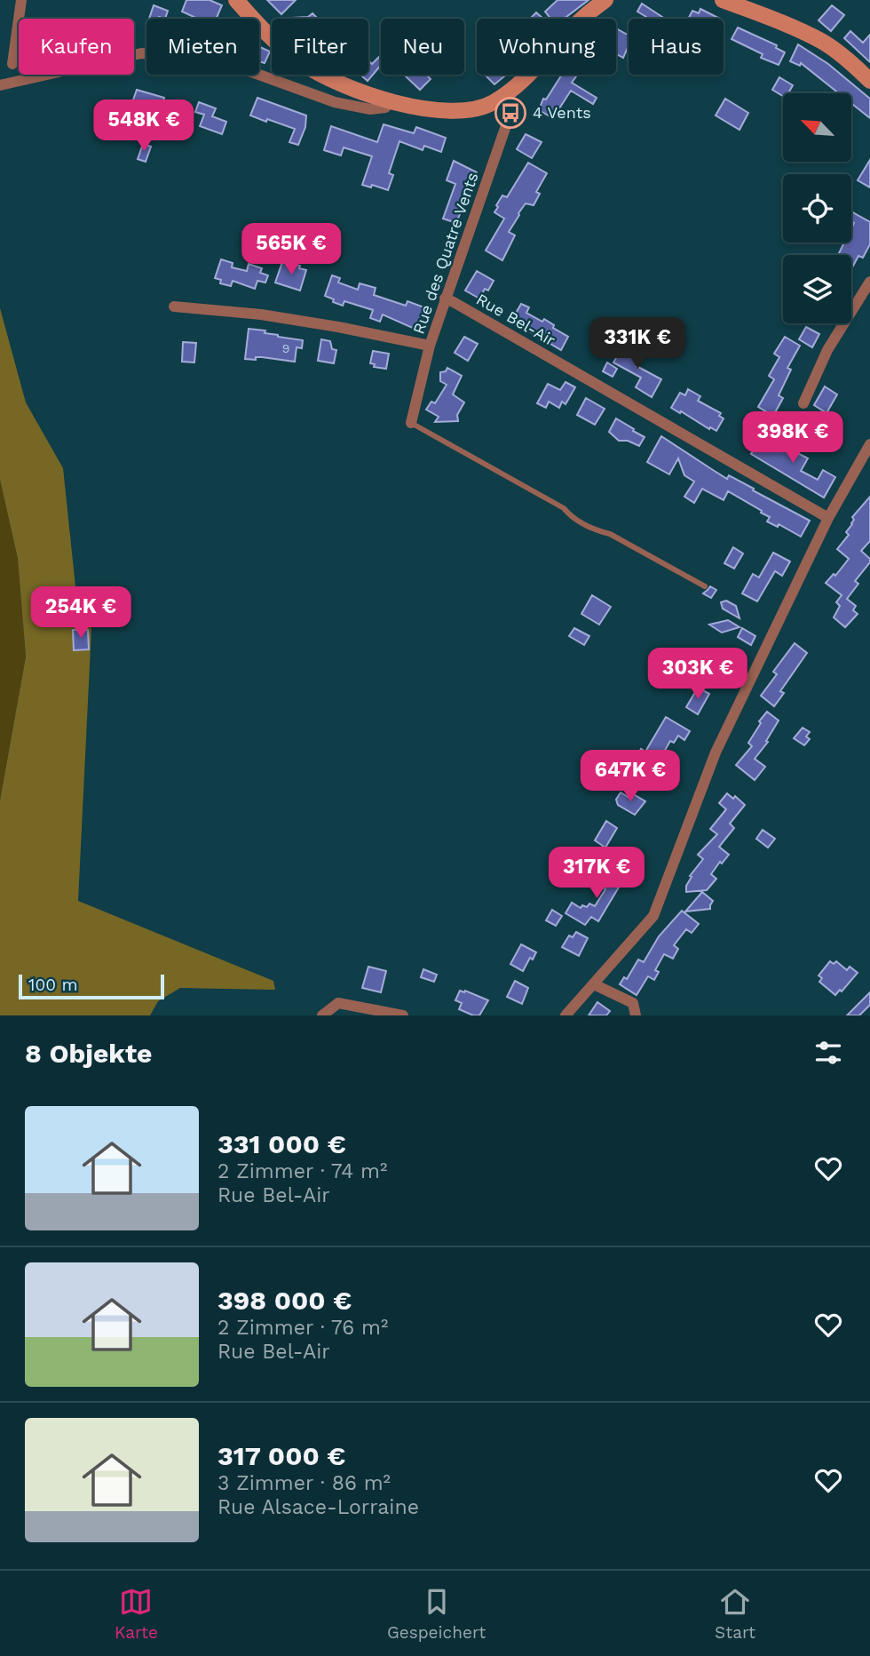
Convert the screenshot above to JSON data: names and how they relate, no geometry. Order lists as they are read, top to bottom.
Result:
{
  "streets": {
    "street": ["Rue des Quatre Vents", "Rue Bel-Air"]
  },
  "crossings": [
    ["Rue des Quatre Vents", "Rue Bel-Air"]
  ],
  "places": {
    "bus stop": ["4 Vents"]
  },
  "house_numbers": ["9"],
  "scale_bar": "100 m",
  "north": "top left",
  "page": {
    "chip": [
      "Kaufen",
      "Mieten",
      "Filter",
      "Neu",
      "Wohnung",
      "Haus"
    ],
    "price": [
      "548K €",
      "565K €",
      "331K €",
      "398K €",
      "254K €",
      "303K €",
      "647K €",
      "317K €"
    ],
    "scale": "100 m",
    "heading": "8 Objekte",
    "list": [
      {
        "name": "331 000 €",
        "note": "2 Zimmer · 74 m² · Rue Bel-Air"
      },
      {
        "name": "398 000 €",
        "note": "2 Zimmer · 76 m² · Rue Bel-Air"
      },
      {
        "name": "317 000 €",
        "note": "3 Zimmer · 86 m² · Rue Alsace-Lorraine"
      }
    ],
    "tabs": ["Karte", "Gespeichert", "Start"]
  }
}
